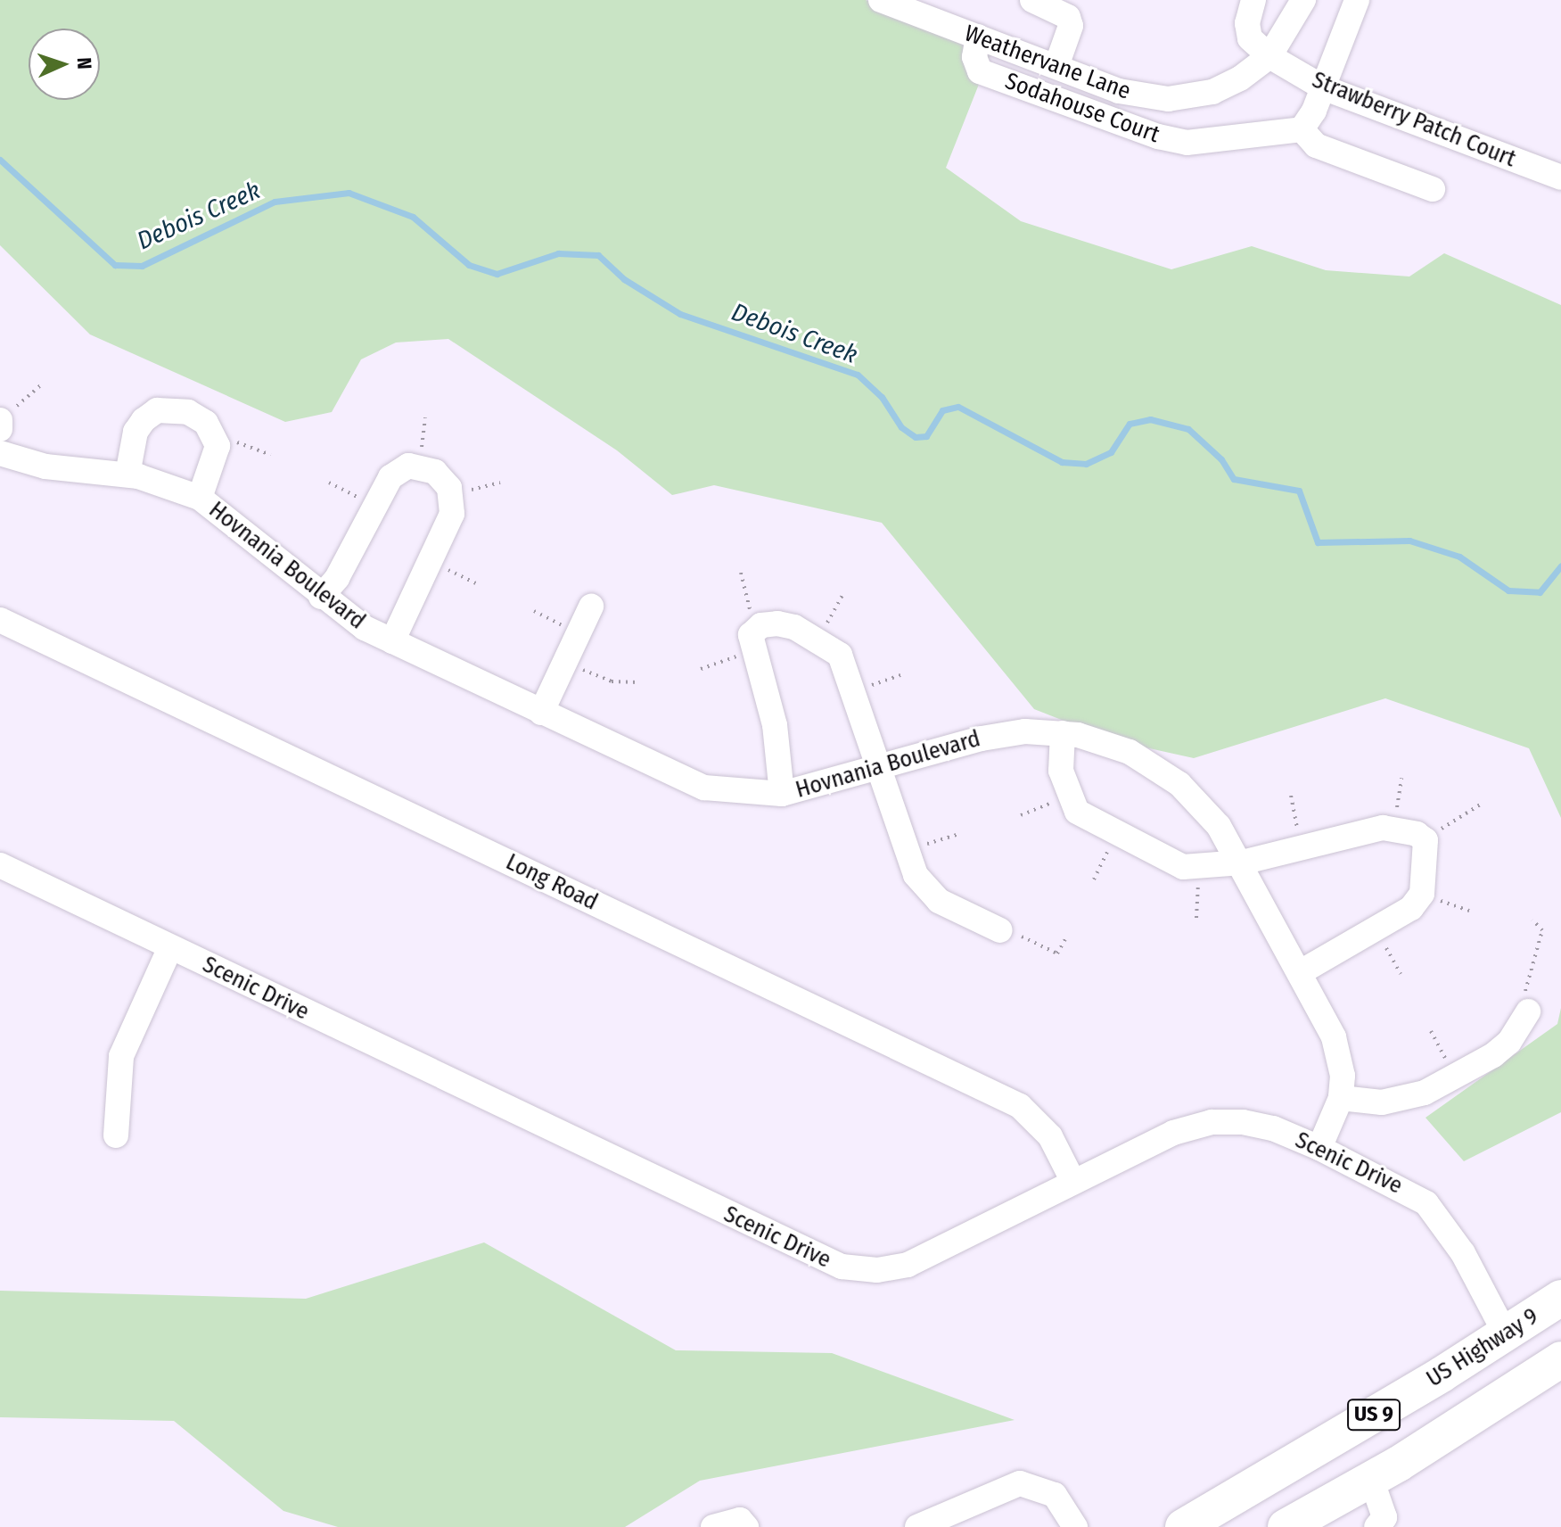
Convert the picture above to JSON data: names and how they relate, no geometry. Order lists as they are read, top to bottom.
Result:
{
  "streets": {
    "highway": ["US Highway 9", "US 9"],
    "street": [
      "Weathervane Lane",
      "Sodahouse Court",
      "Strawberry Patch Court",
      "Hovnania Boulevard",
      "Long Road",
      "Scenic Drive"
    ]
  },
  "crossings": [
    ["Weathervane Lane", "Sodahouse Court"],
    ["Weathervane Lane", "Strawberry Patch Court"],
    ["Hovnania Boulevard", "Scenic Drive"],
    ["Long Road", "Scenic Drive"],
    ["Scenic Drive", "US Highway 9"]
  ],
  "water": ["Debois Creek"],
  "north": "right"
}
